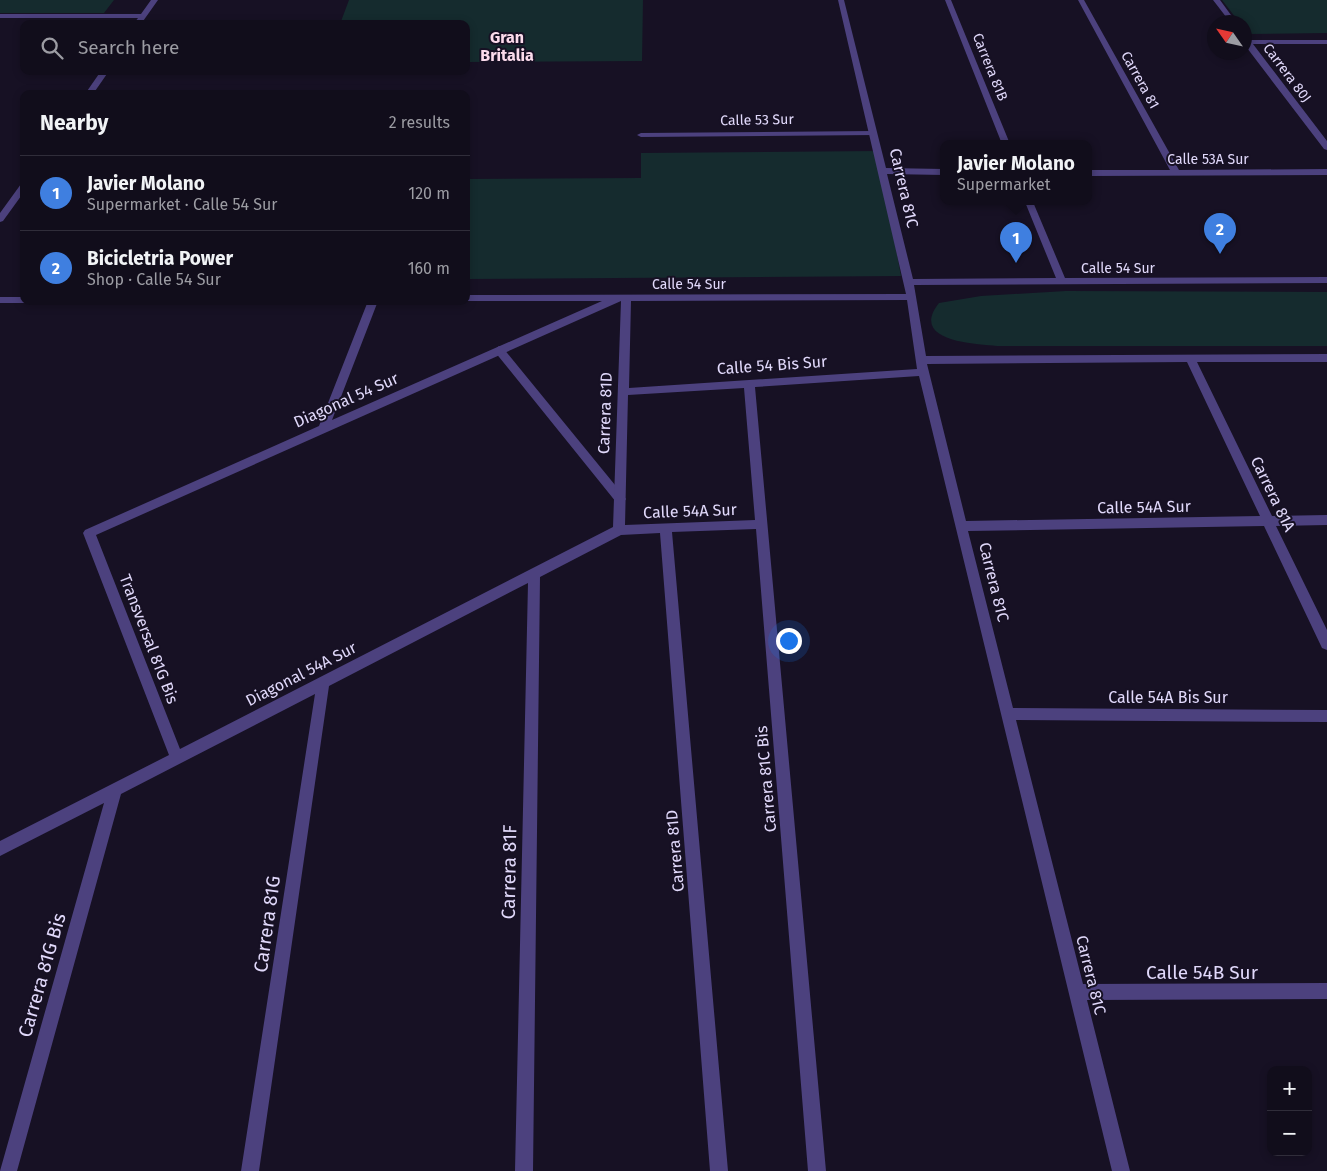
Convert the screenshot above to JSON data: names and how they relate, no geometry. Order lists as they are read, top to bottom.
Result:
{
  "streets": {
    "street": [
      "Carrera 81B",
      "Carrera 80J",
      "Carrera 81",
      "Calle 53 Sur",
      "Calle 53A Sur",
      "Carrera 81C",
      "Calle 54 Sur",
      "Calle 54 Bis Sur",
      "Diagonal 54 Sur",
      "Carrera 81D",
      "Carrera 81A",
      "Calle 54A Sur",
      "Transversal 81G Bis",
      "Diagonal 54A Sur",
      "Calle 54A Bis Sur",
      "Carrera 81C Bis",
      "Carrera 81F",
      "Carrera 81G",
      "Calle 54B Sur",
      "Carrera 81G Bis"
    ]
  },
  "crossings": [
    ["Carrera 81", "Calle 53A Sur"],
    ["Calle 53 Sur", "Carrera 81C"],
    ["Carrera 81C", "Calle 54 Sur"],
    ["Carrera 81C", "Calle 54 Bis Sur"],
    ["Carrera 81C", "Calle 54A Sur"],
    ["Carrera 81C", "Calle 54A Bis Sur"],
    ["Carrera 81C", "Calle 54B Sur"],
    ["Calle 54 Sur", "Diagonal 54 Sur"],
    ["Calle 54 Sur", "Carrera 81D"],
    ["Calle 54 Bis Sur", "Carrera 81D"],
    ["Calle 54 Bis Sur", "Carrera 81C Bis"],
    ["Diagonal 54 Sur", "Carrera 81D"],
    ["Diagonal 54 Sur", "Transversal 81G Bis"],
    ["Carrera 81D", "Calle 54A Sur"],
    ["Carrera 81D", "Diagonal 54A Sur"],
    ["Carrera 81A", "Calle 54A Sur"],
    ["Calle 54A Sur", "Diagonal 54A Sur"],
    ["Calle 54A Sur", "Carrera 81C Bis"],
    ["Transversal 81G Bis", "Diagonal 54A Sur"],
    ["Diagonal 54A Sur", "Carrera 81F"],
    ["Diagonal 54A Sur", "Carrera 81G"],
    ["Diagonal 54A Sur", "Carrera 81G Bis"]
  ],
  "districts": ["Gran Britalia"],
  "north": "top left",
  "page": {
    "search": "Search here",
    "heading": ["Nearby", "2 results"],
    "popup": ["Javier Molano", "Supermarket"],
    "list": [
      {
        "mark": "1",
        "name": "Javier Molano",
        "note": "Supermarket · Calle 54 Sur",
        "value": "120 m"
      },
      {
        "mark": "2",
        "name": "Bicicletria Power",
        "note": "Shop · Calle 54 Sur",
        "value": "160 m"
      }
    ],
    "pins": ["2", "1"],
    "map_buttons": ["+", "−"]
  }
}
